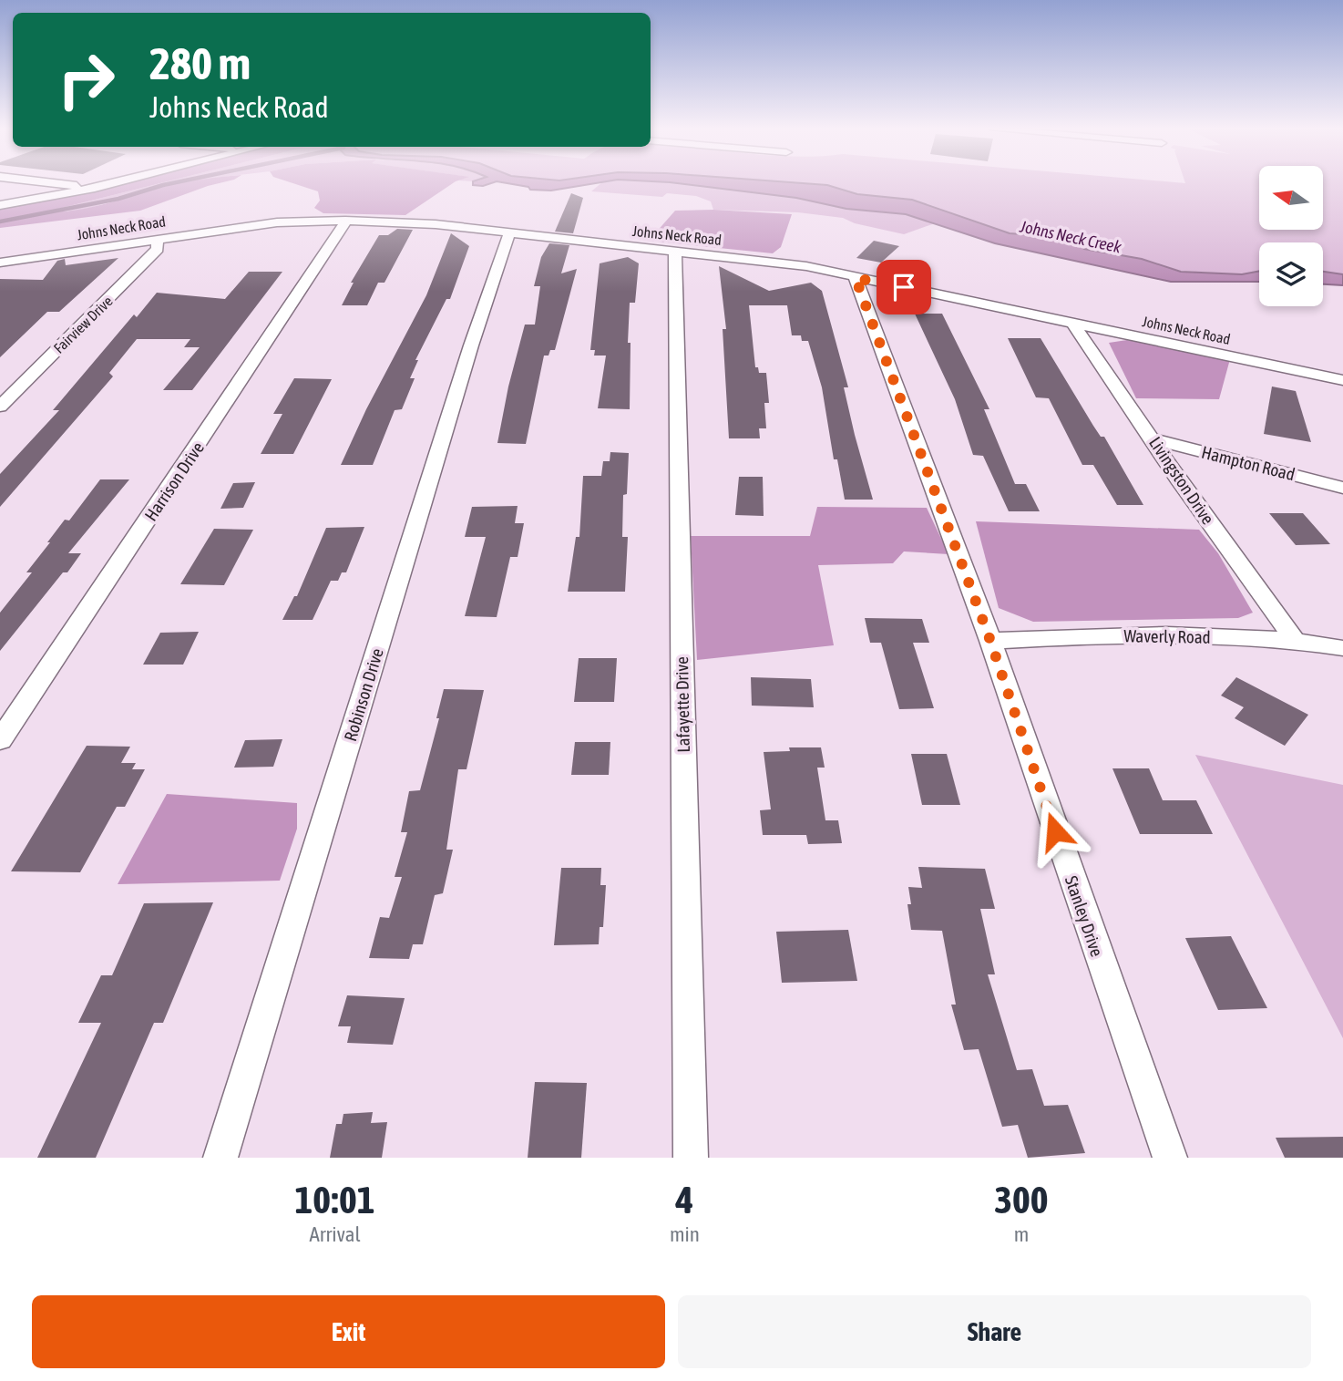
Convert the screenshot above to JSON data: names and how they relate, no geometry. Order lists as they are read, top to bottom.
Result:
{
  "streets": {
    "street": [
      "Johns Neck Road",
      "Fairview Drive",
      "Hampton Road",
      "Livingston Drive",
      "Harrison Drive",
      "Waverly Road",
      "Robinson Drive",
      "Lafayette Drive",
      "Stanley Drive"
    ]
  },
  "crossings": [
    ["Johns Neck Road", "Fairview Drive"],
    ["Johns Neck Road", "Livingston Drive"],
    ["Johns Neck Road", "Harrison Drive"],
    ["Johns Neck Road", "Robinson Drive"],
    ["Johns Neck Road", "Lafayette Drive"],
    ["Johns Neck Road", "Stanley Drive"],
    ["Hampton Road", "Livingston Drive"],
    ["Livingston Drive", "Waverly Road"],
    ["Waverly Road", "Stanley Drive"]
  ],
  "water": ["Johns Neck Creek"],
  "north": "left",
  "page": {
    "turn": ["280 m", "Johns Neck Road"],
    "eta": [
      "10:01",
      "Arrival",
      "4",
      "min",
      "300",
      "m"
    ],
    "buttons": ["Exit", "Share"]
  }
}
